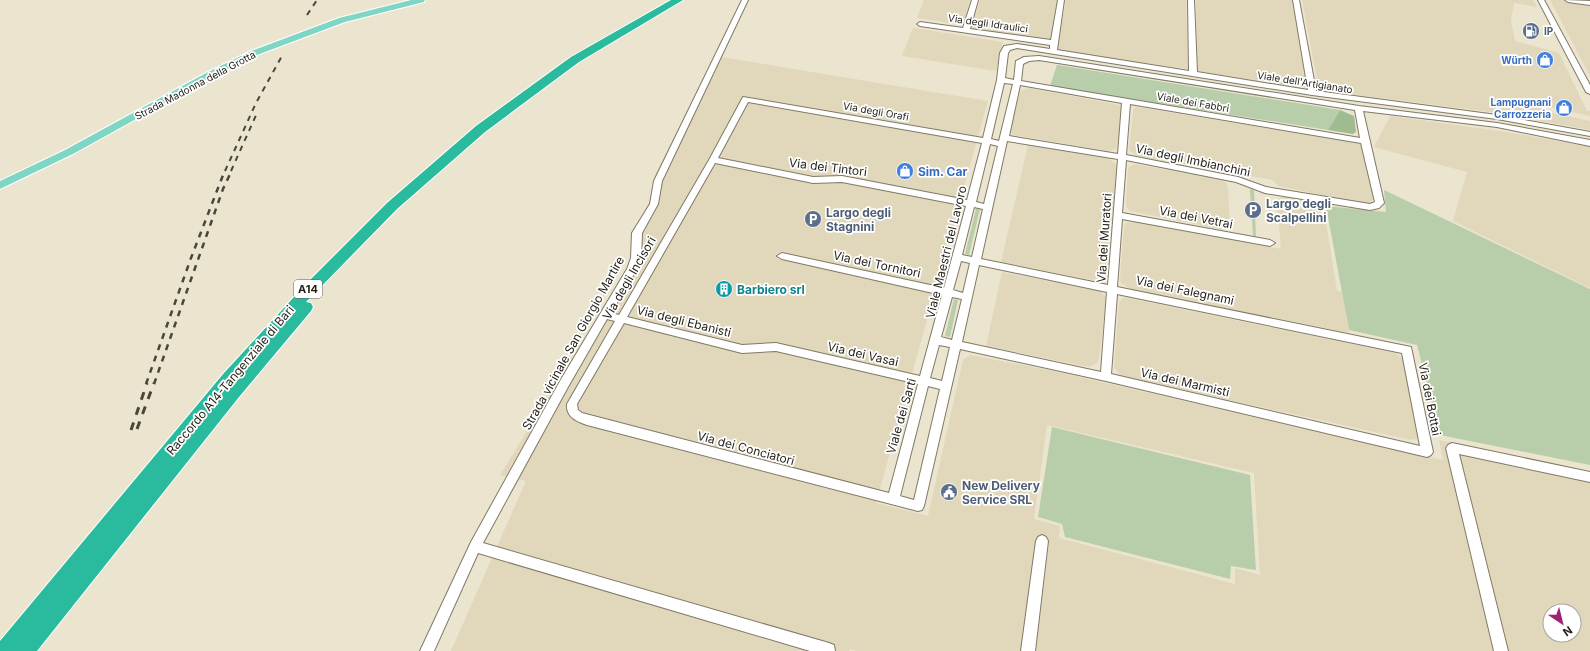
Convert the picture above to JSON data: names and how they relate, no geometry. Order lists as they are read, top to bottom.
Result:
{
  "streets": {
    "highway": ["A14", "Raccordo A14-Tangenziale di Bari"],
    "main road": ["Strada Madonna della Grotta"],
    "street": [
      "Via degli Idraulici",
      "Viale dell'Artigianato",
      "Viale dei Fabbri",
      "Via degli Orafi",
      "Via degli Imbianchini",
      "Via dei Tintori",
      "Via dei Vetrai",
      "Via dei Muratori",
      "Viale Maestri del Lavoro",
      "Via dei Tornitori",
      "Via degli Incisori",
      "Via dei Falegnami",
      "Via degli Ebanisti",
      "Strada vicinale San Giorgio Martire",
      "Via dei Vasai",
      "Via dei Marmisti",
      "Via dei Bottai",
      "Viale dei Sarti",
      "Via dei Conciatori"
    ]
  },
  "crossings": [
    ["Via degli Idraulici", "Viale Maestri del Lavoro"],
    ["Viale dell'Artigianato", "Viale dei Fabbri"],
    ["Viale dell'Artigianato", "Viale Maestri del Lavoro"],
    ["Viale dei Fabbri", "Via degli Imbianchini"],
    ["Viale dei Fabbri", "Via dei Muratori"],
    ["Viale dei Fabbri", "Viale Maestri del Lavoro"],
    ["Via degli Orafi", "Via degli Imbianchini"],
    ["Via degli Orafi", "Viale Maestri del Lavoro"],
    ["Via degli Orafi", "Via degli Incisori"],
    ["Via degli Imbianchini", "Via dei Muratori"],
    ["Via dei Tintori", "Viale Maestri del Lavoro"],
    ["Via dei Tintori", "Via degli Incisori"],
    ["Via dei Vetrai", "Via dei Muratori"],
    ["Via dei Muratori", "Via dei Falegnami"],
    ["Via dei Muratori", "Via dei Marmisti"],
    ["Viale Maestri del Lavoro", "Via dei Tornitori"],
    ["Viale Maestri del Lavoro", "Via dei Falegnami"],
    ["Viale Maestri del Lavoro", "Via dei Marmisti"],
    ["Viale Maestri del Lavoro", "Viale dei Sarti"],
    ["Via degli Incisori", "Via degli Ebanisti"],
    ["Via degli Incisori", "Via dei Conciatori"],
    ["Via dei Falegnami", "Via dei Bottai"],
    ["Via degli Ebanisti", "Strada vicinale San Giorgio Martire"],
    ["Via degli Ebanisti", "Via dei Vasai"],
    ["Via dei Vasai", "Viale dei Sarti"],
    ["Via dei Vasai", "Via dei Conciatori"],
    ["Via dei Marmisti", "Via dei Bottai"],
    ["Via dei Marmisti", "Viale dei Sarti"],
    ["Viale dei Sarti", "Via dei Conciatori"]
  ],
  "places": {
    "fuel station": ["IP"],
    "shop": ["Würth", "Lampugnani Carrozzeria", "Sim. Car"],
    "parking": ["Largo degli Scalpellini", "Largo degli Stagnini"],
    "building": ["Barbiero srl"],
    "public building": ["New Delivery Service SRL"]
  },
  "north": "bottom right"
}
